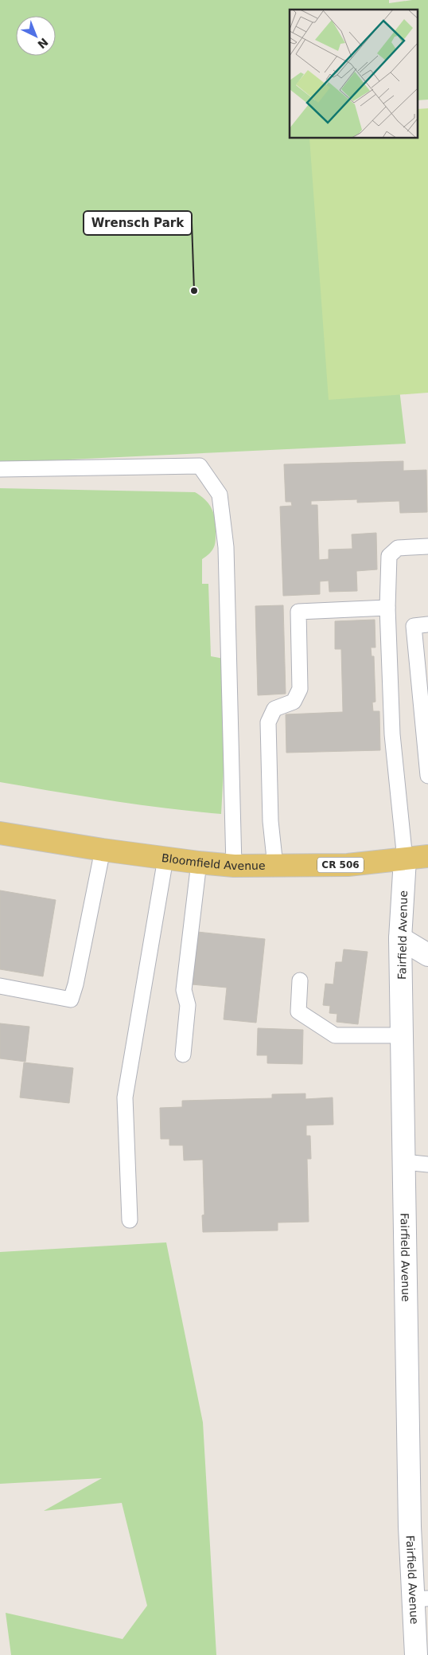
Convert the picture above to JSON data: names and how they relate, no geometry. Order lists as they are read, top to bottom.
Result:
{
  "streets": {
    "main road": ["Bloomfield Avenue", "CR 506"],
    "street": ["Fairfield Avenue"]
  },
  "crossings": [
    ["Bloomfield Avenue", "Fairfield Avenue"]
  ],
  "places": ["Wrensch Park"],
  "north": "bottom right"
}
